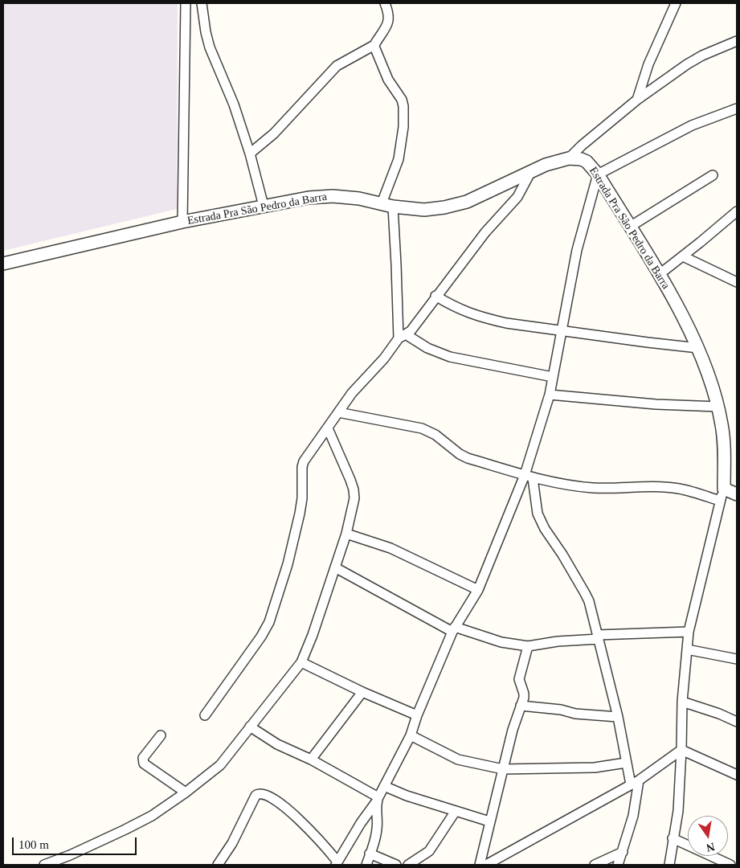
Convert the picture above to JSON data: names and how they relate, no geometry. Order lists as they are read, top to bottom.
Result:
{
  "streets": {
    "street": ["Estrada Pra São Pedro da Barra"]
  },
  "scale_bar": "100 m",
  "north": "bottom"
}
